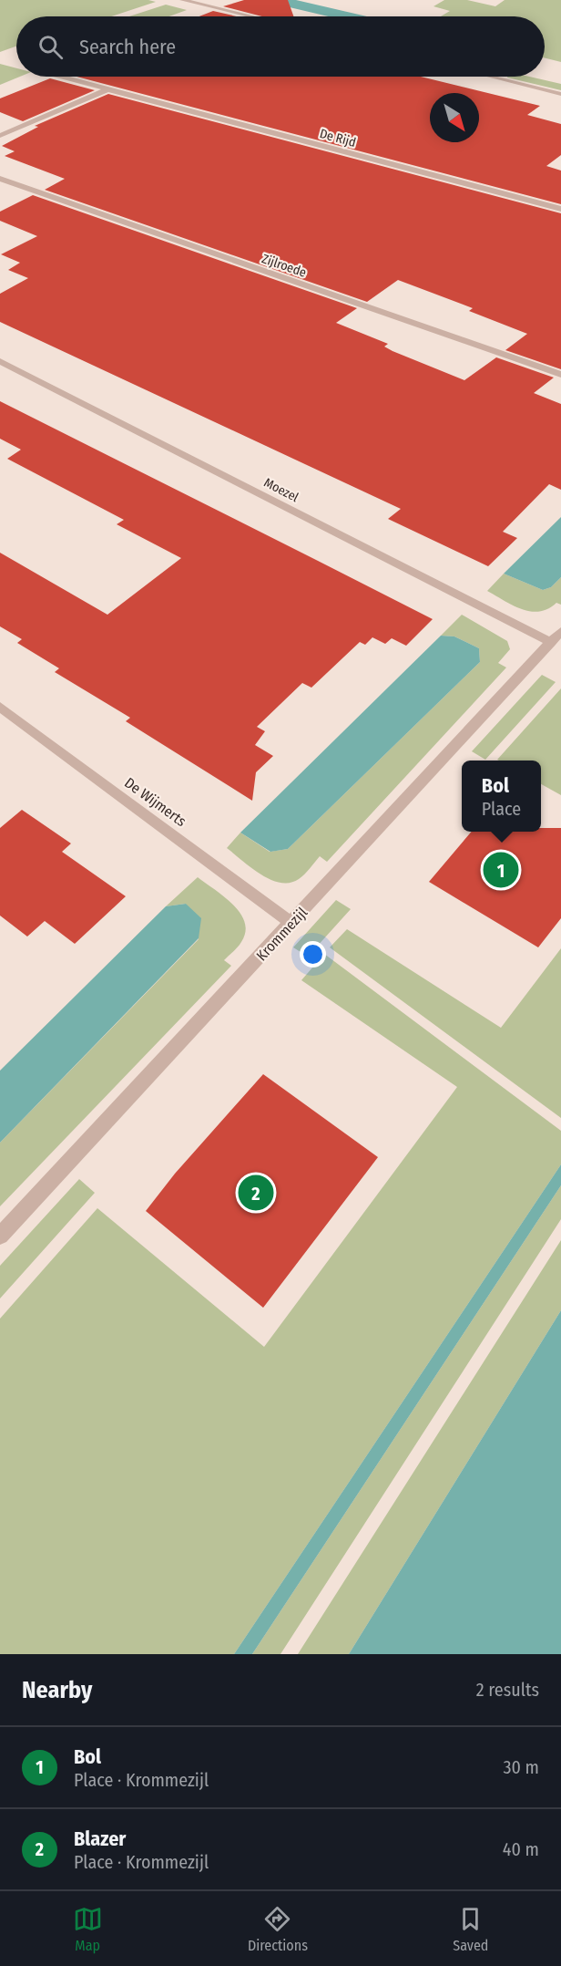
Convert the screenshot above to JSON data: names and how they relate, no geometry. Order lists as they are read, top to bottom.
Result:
{
  "streets": {
    "street": [
      "De Rijd",
      "Zijlroede",
      "Moezel",
      "De Wijmerts",
      "Krommezijl"
    ]
  },
  "crossings": [
    ["Moezel", "Krommezijl"],
    ["De Wijmerts", "Krommezijl"]
  ],
  "north": "bottom right",
  "page": {
    "search": "Search here",
    "popup": ["Bol", "Place"],
    "pins": ["1", "2"],
    "heading": ["Nearby", "2 results"],
    "list": [
      {
        "mark": "1",
        "name": "Bol",
        "note": "Place · Krommezijl",
        "value": "30 m"
      },
      {
        "mark": "2",
        "name": "Blazer",
        "note": "Place · Krommezijl",
        "value": "40 m"
      }
    ],
    "nav": ["Map", "Directions", "Saved"]
  }
}
